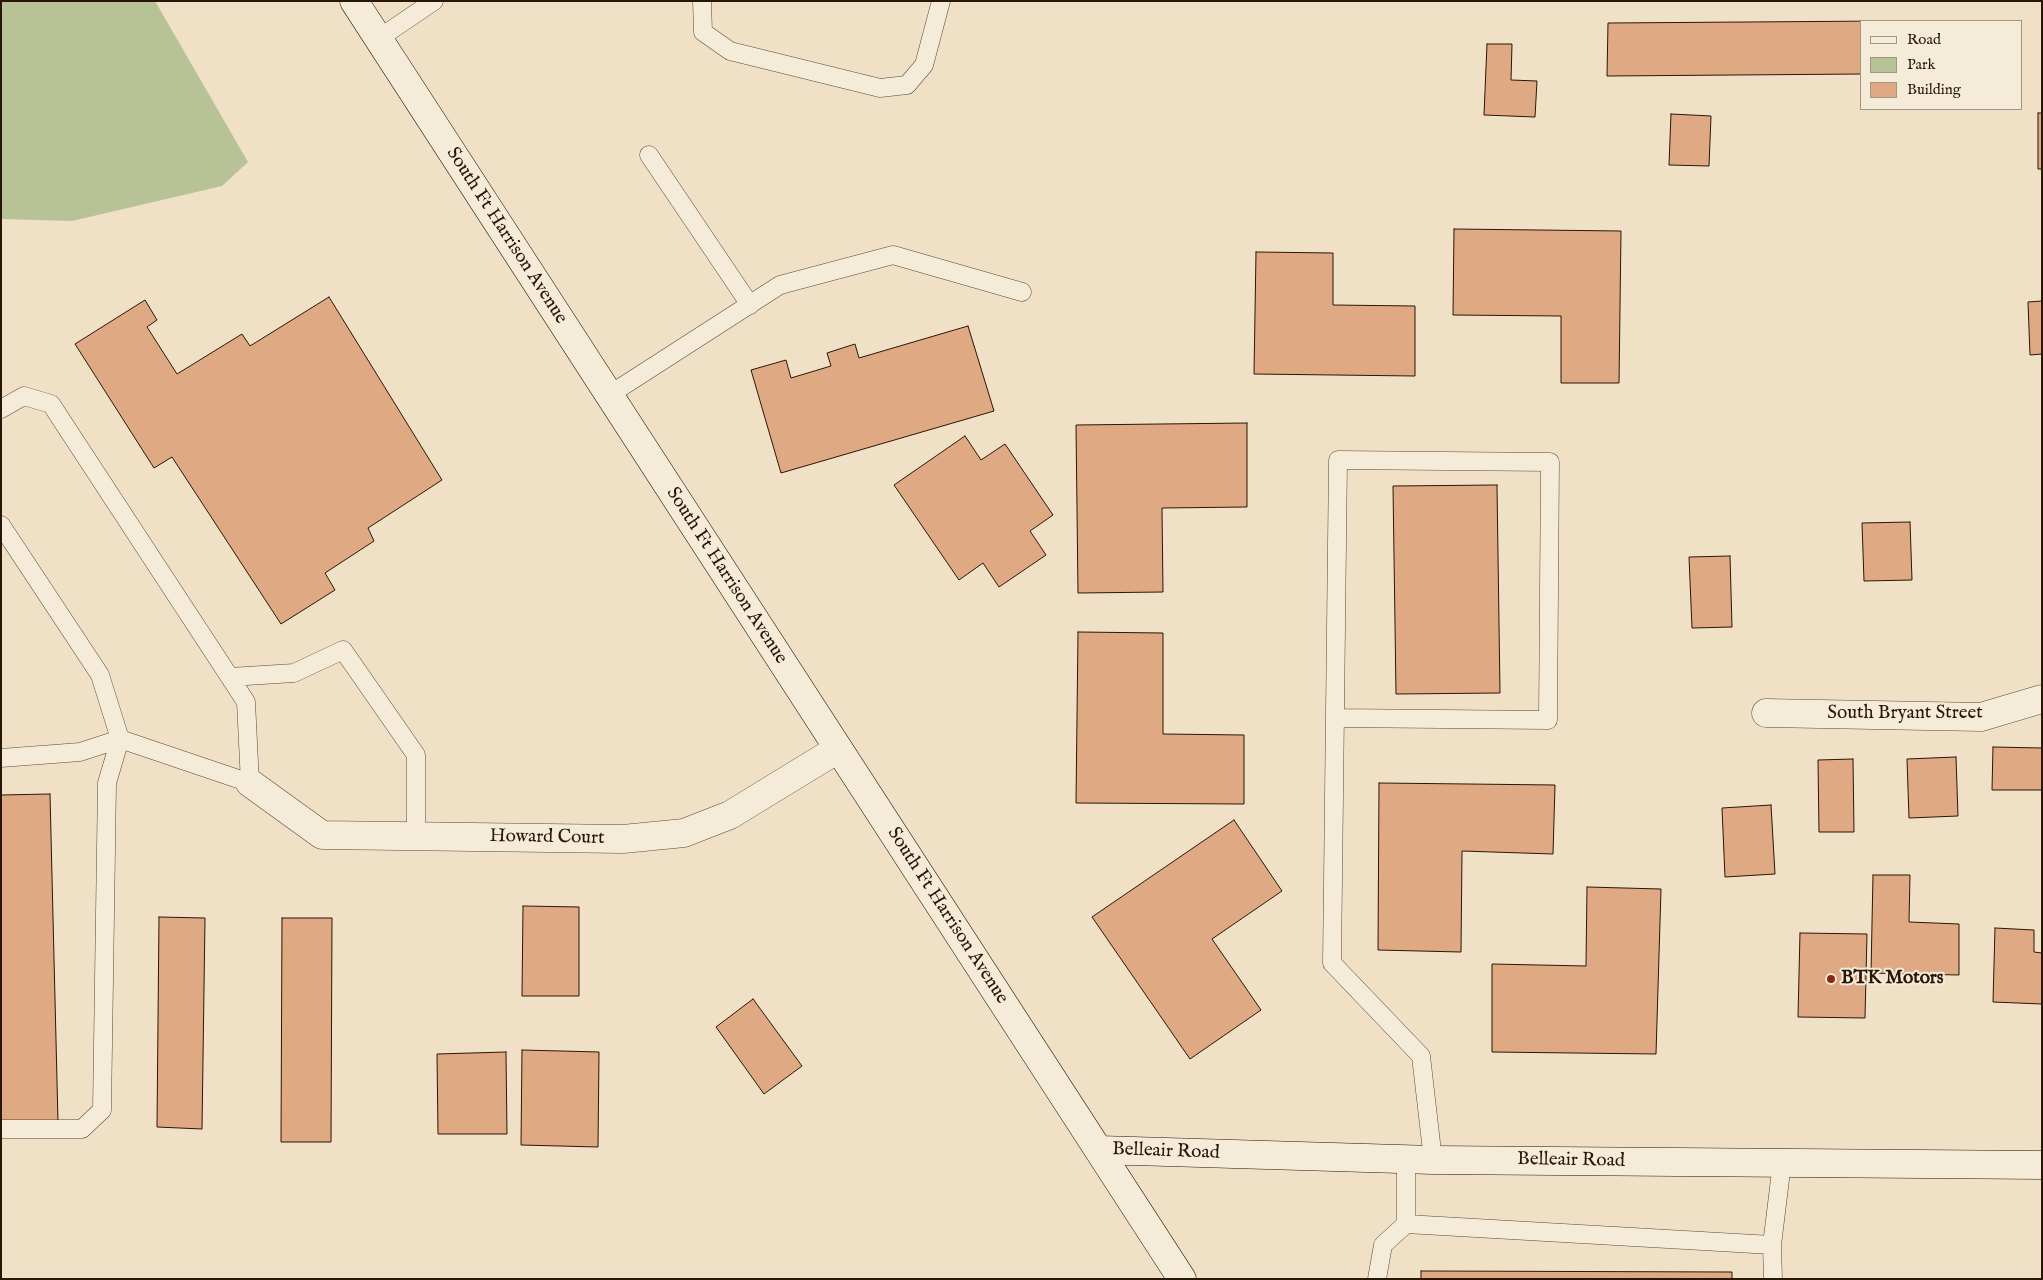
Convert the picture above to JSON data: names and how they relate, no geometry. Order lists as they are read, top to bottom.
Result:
{
  "streets": {
    "main road": [
      "South Ft Harrison Avenue",
      "South Bryant Street",
      "Howard Court",
      "Belleair Road"
    ]
  },
  "crossings": [
    ["South Ft Harrison Avenue", "Howard Court"],
    ["South Ft Harrison Avenue", "Belleair Road"]
  ],
  "places": ["BTK Motors"],
  "legend": ["Road", "Park", "Building"]
}
